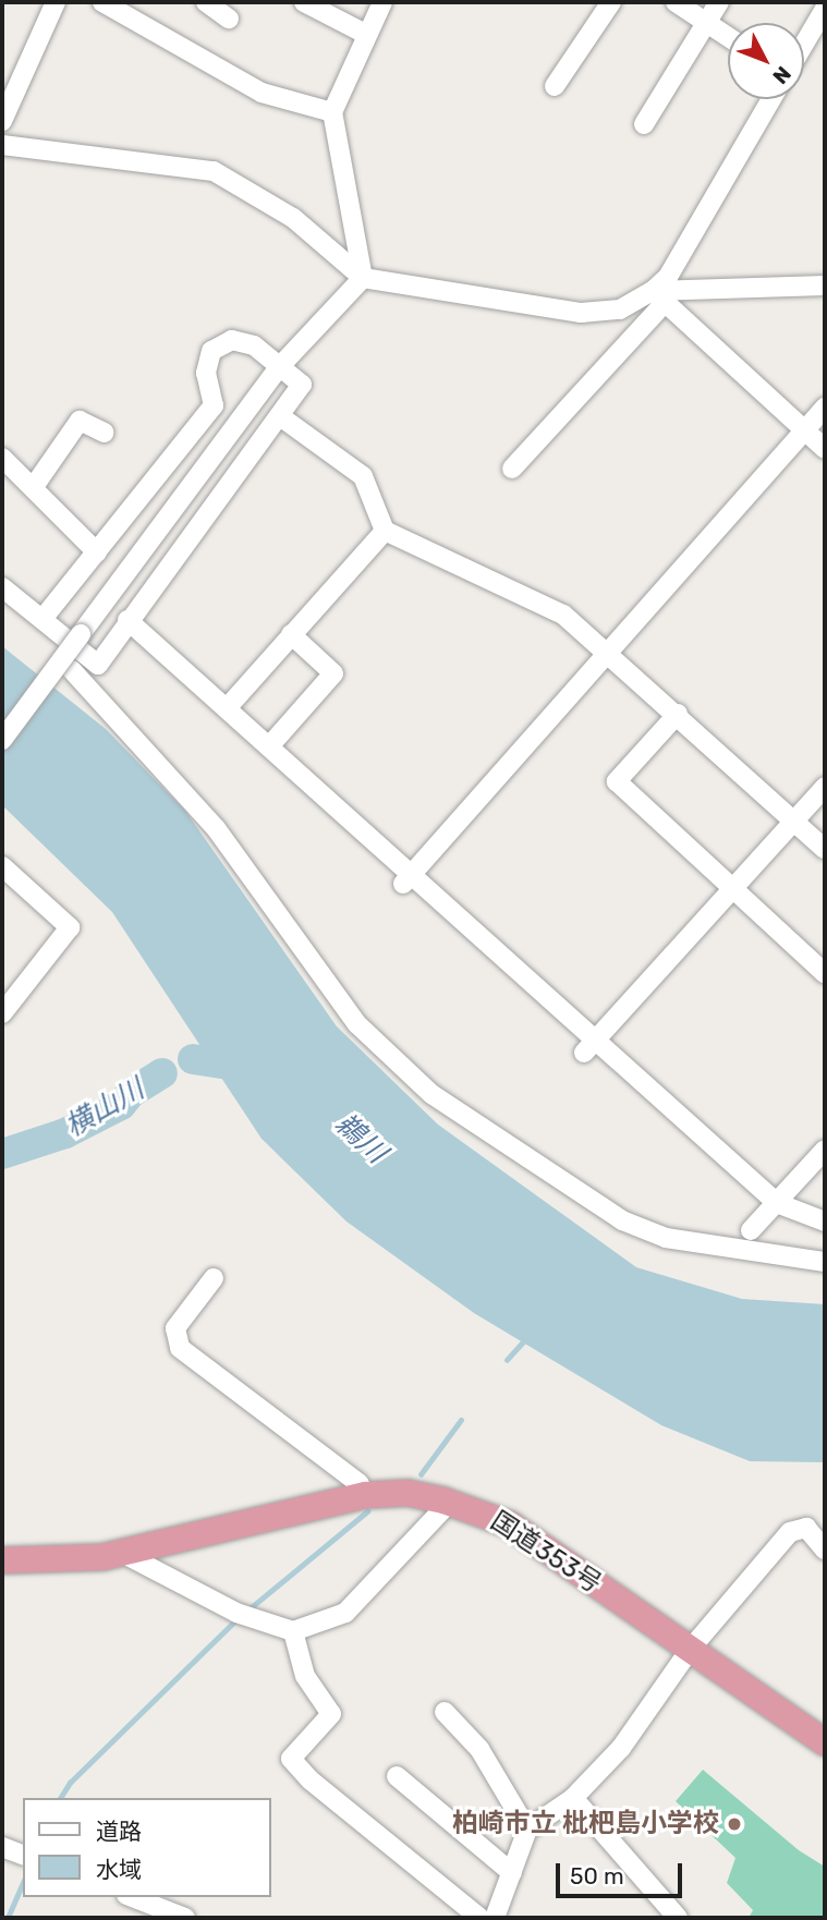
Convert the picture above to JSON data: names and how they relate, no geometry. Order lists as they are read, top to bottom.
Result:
{
  "streets": {
    "highway": ["国道353号"]
  },
  "water": ["横山川", "鵜川"],
  "places": ["柏崎市立 枇杷島小学校"],
  "legend": ["道路", "水域"],
  "scale_bar": "50 m",
  "north": "bottom right"
}
